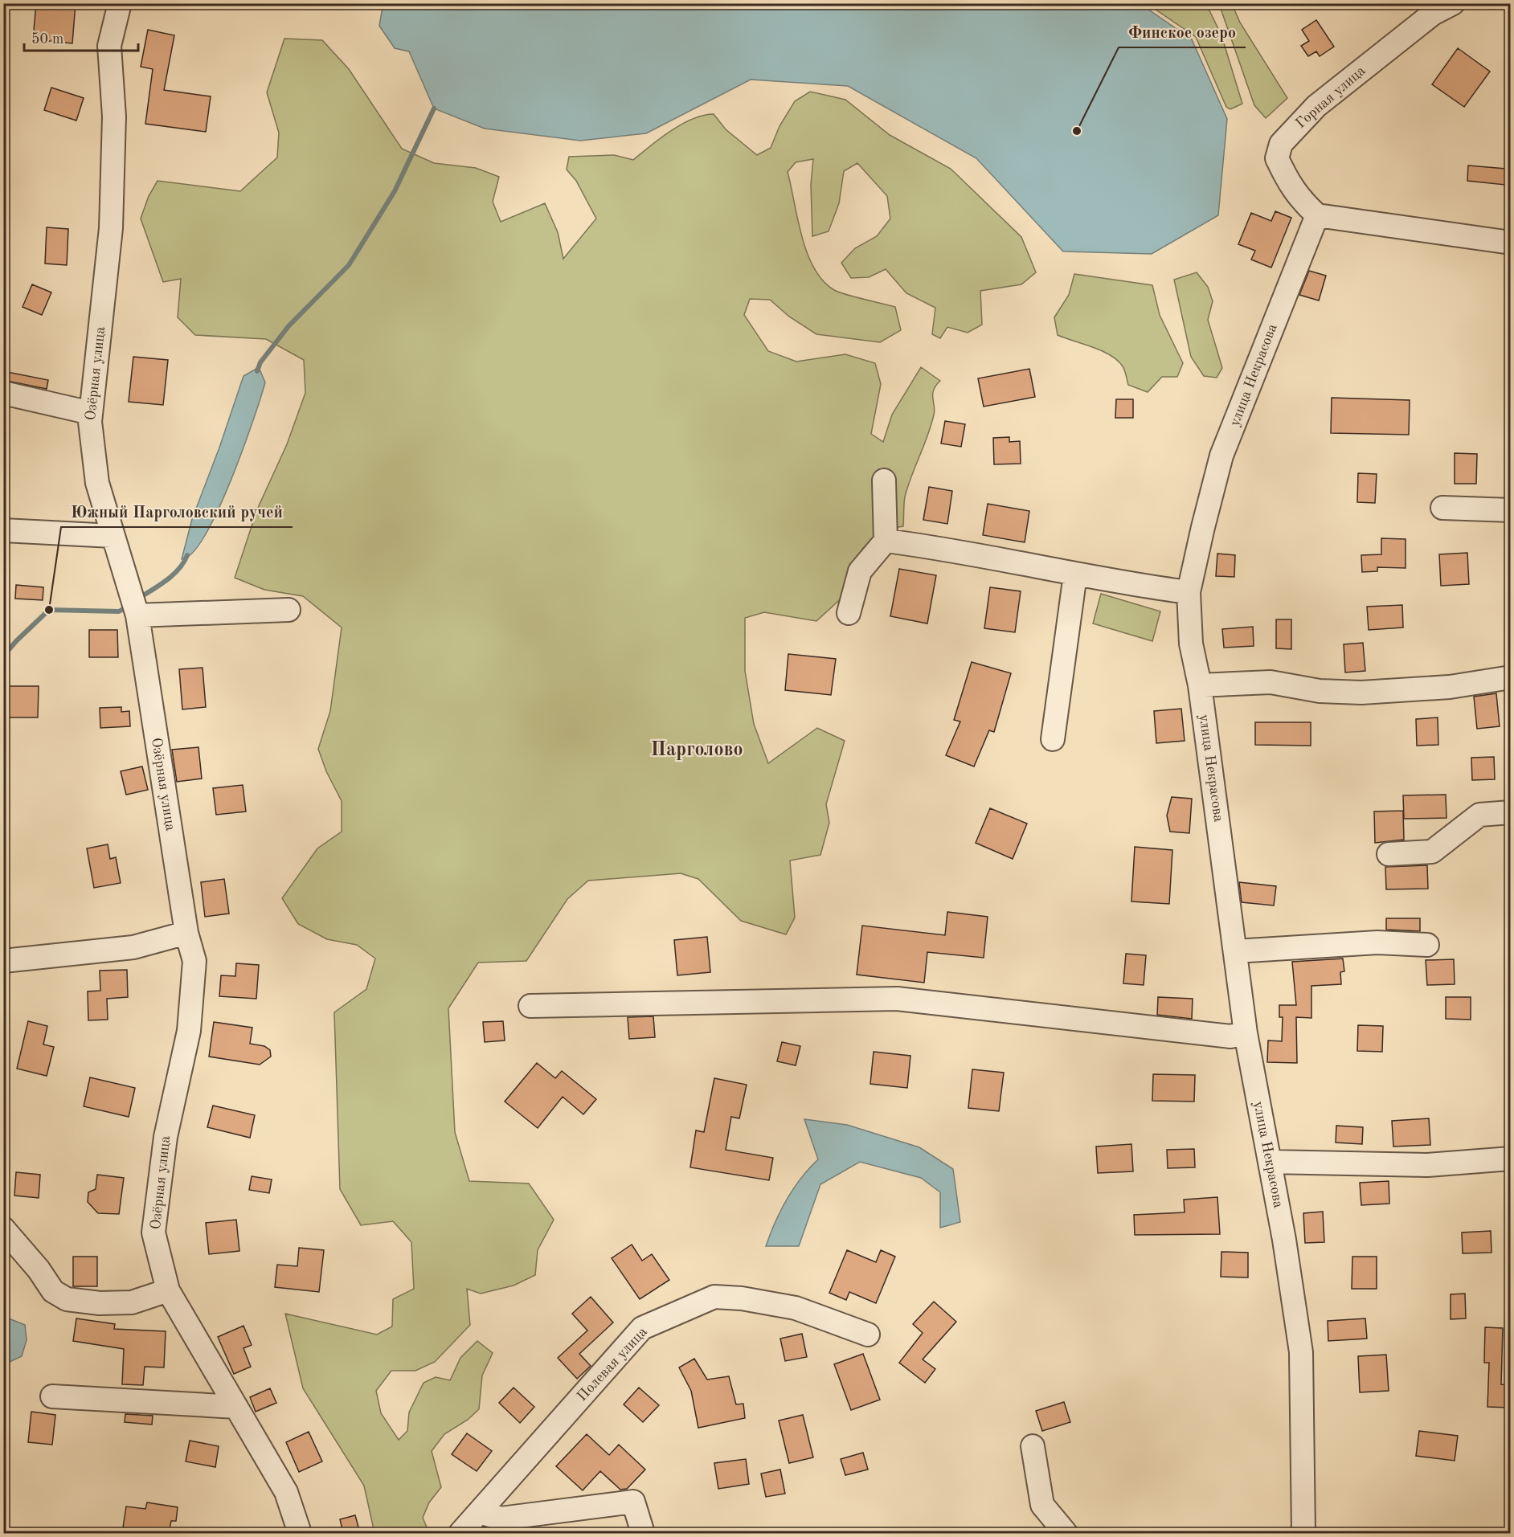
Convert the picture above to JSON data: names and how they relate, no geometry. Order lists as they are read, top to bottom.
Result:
{
  "streets": {
    "street": [
      "Горная улица",
      "Озёрная улица",
      "улица Некрасова",
      "Полевая улица"
    ]
  },
  "crossings": [
    ["Горная улица", "улица Некрасова"]
  ],
  "districts": ["Парголово"],
  "places": ["Финское озеро", "Южный Парголовский ручей"],
  "scale_bar": "50 m"
}
